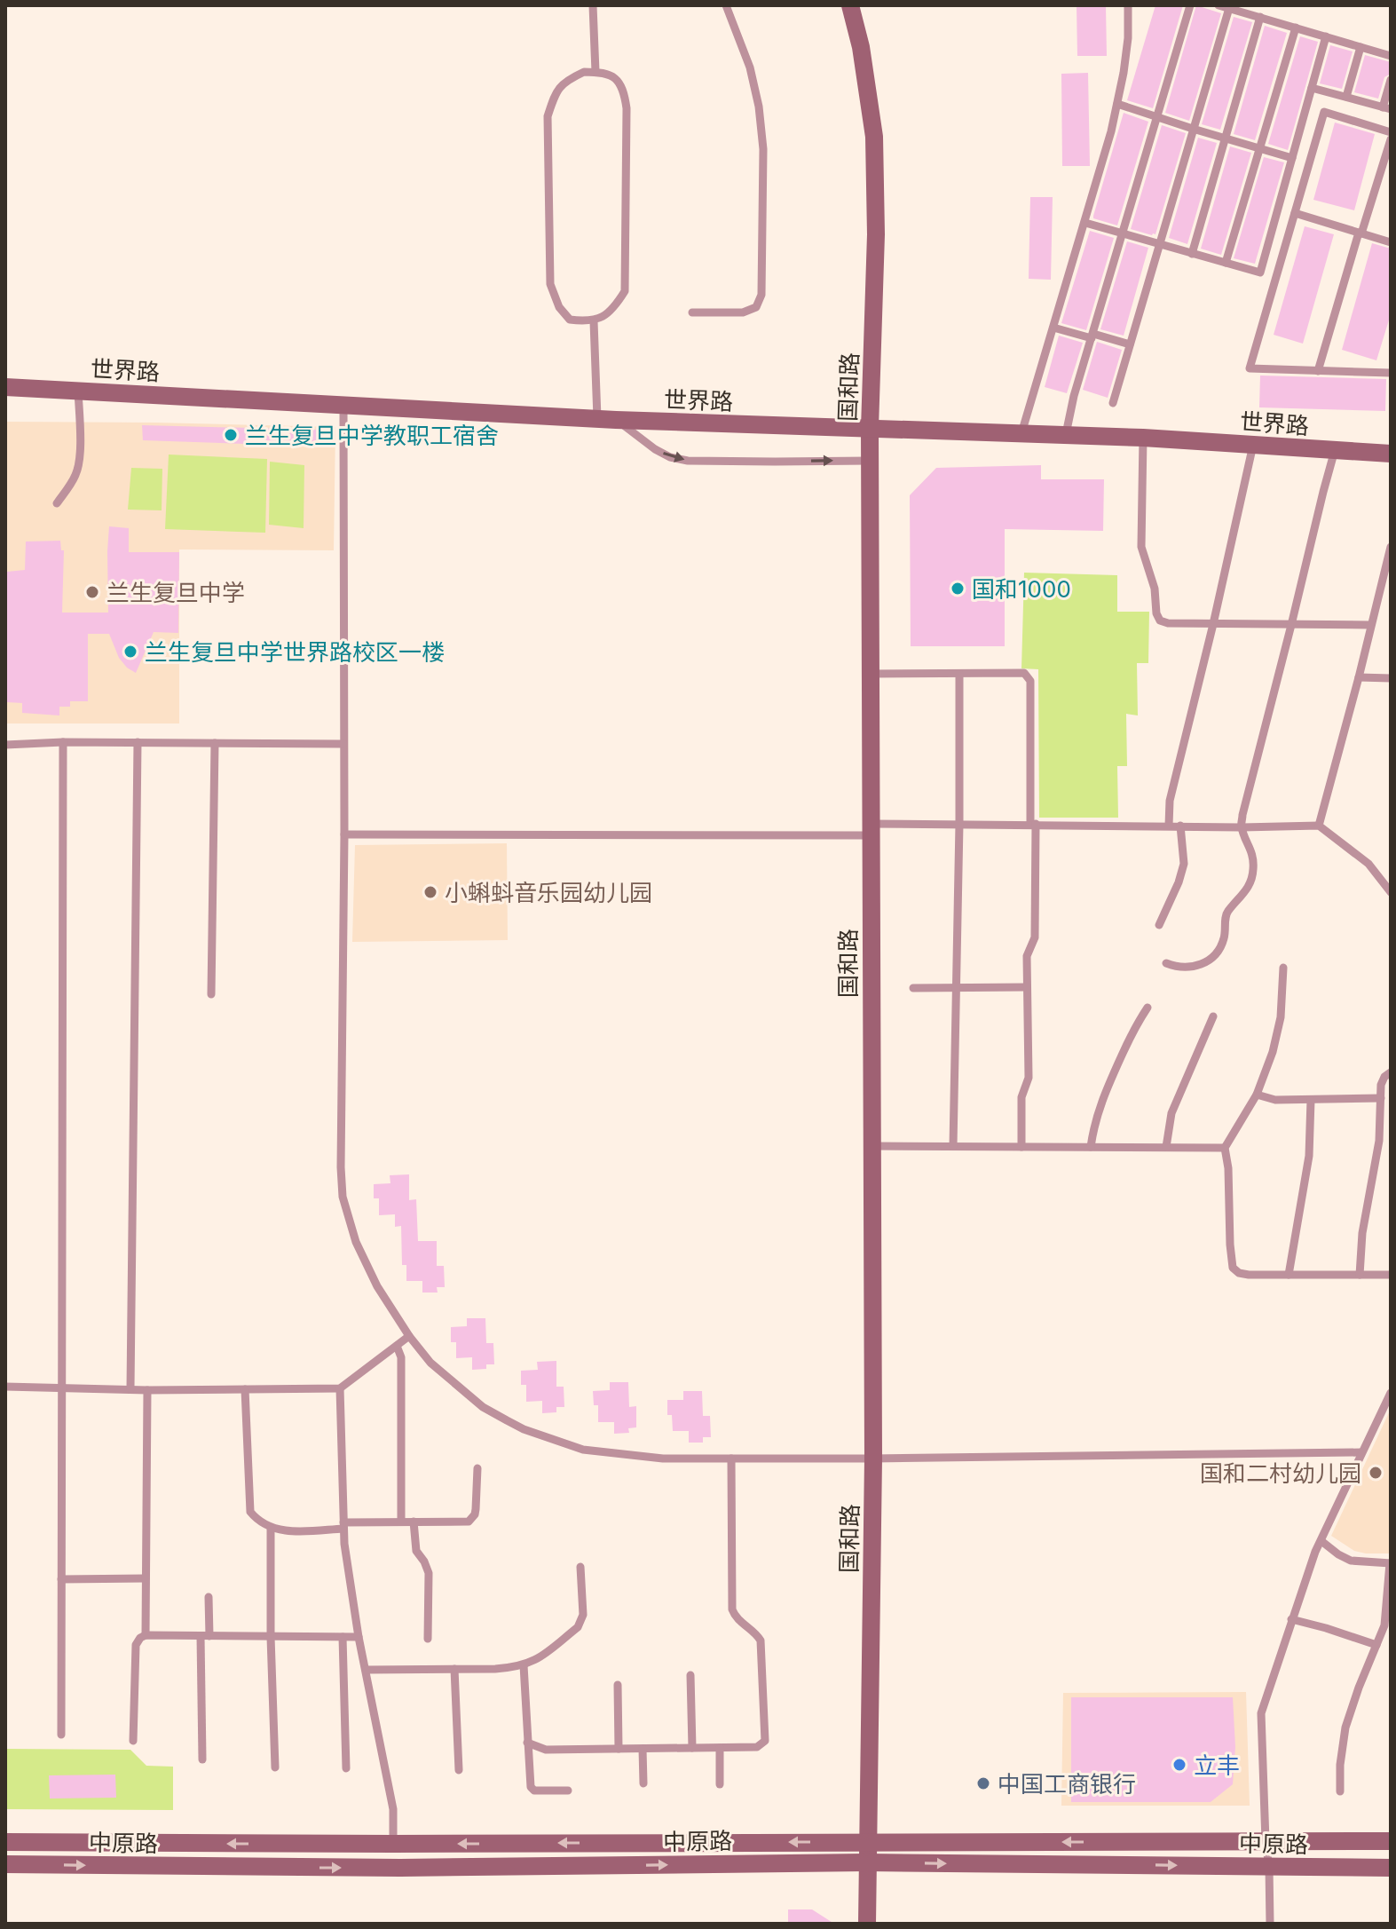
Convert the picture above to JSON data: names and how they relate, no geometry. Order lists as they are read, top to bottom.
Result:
{
  "streets": {
    "street": ["世界路", "国和路", "中原路"]
  },
  "crossings": [
    ["世界路", "国和路"],
    ["国和路", "中原路"]
  ],
  "places": [
    "兰生复旦中学教职工宿舍",
    "国和1000",
    "兰生复旦中学",
    "兰生复旦中学世界路校区一楼",
    "小蝌蚪音乐园幼儿园",
    "国和二村幼儿园",
    "立丰",
    "中国工商银行"
  ]
}
